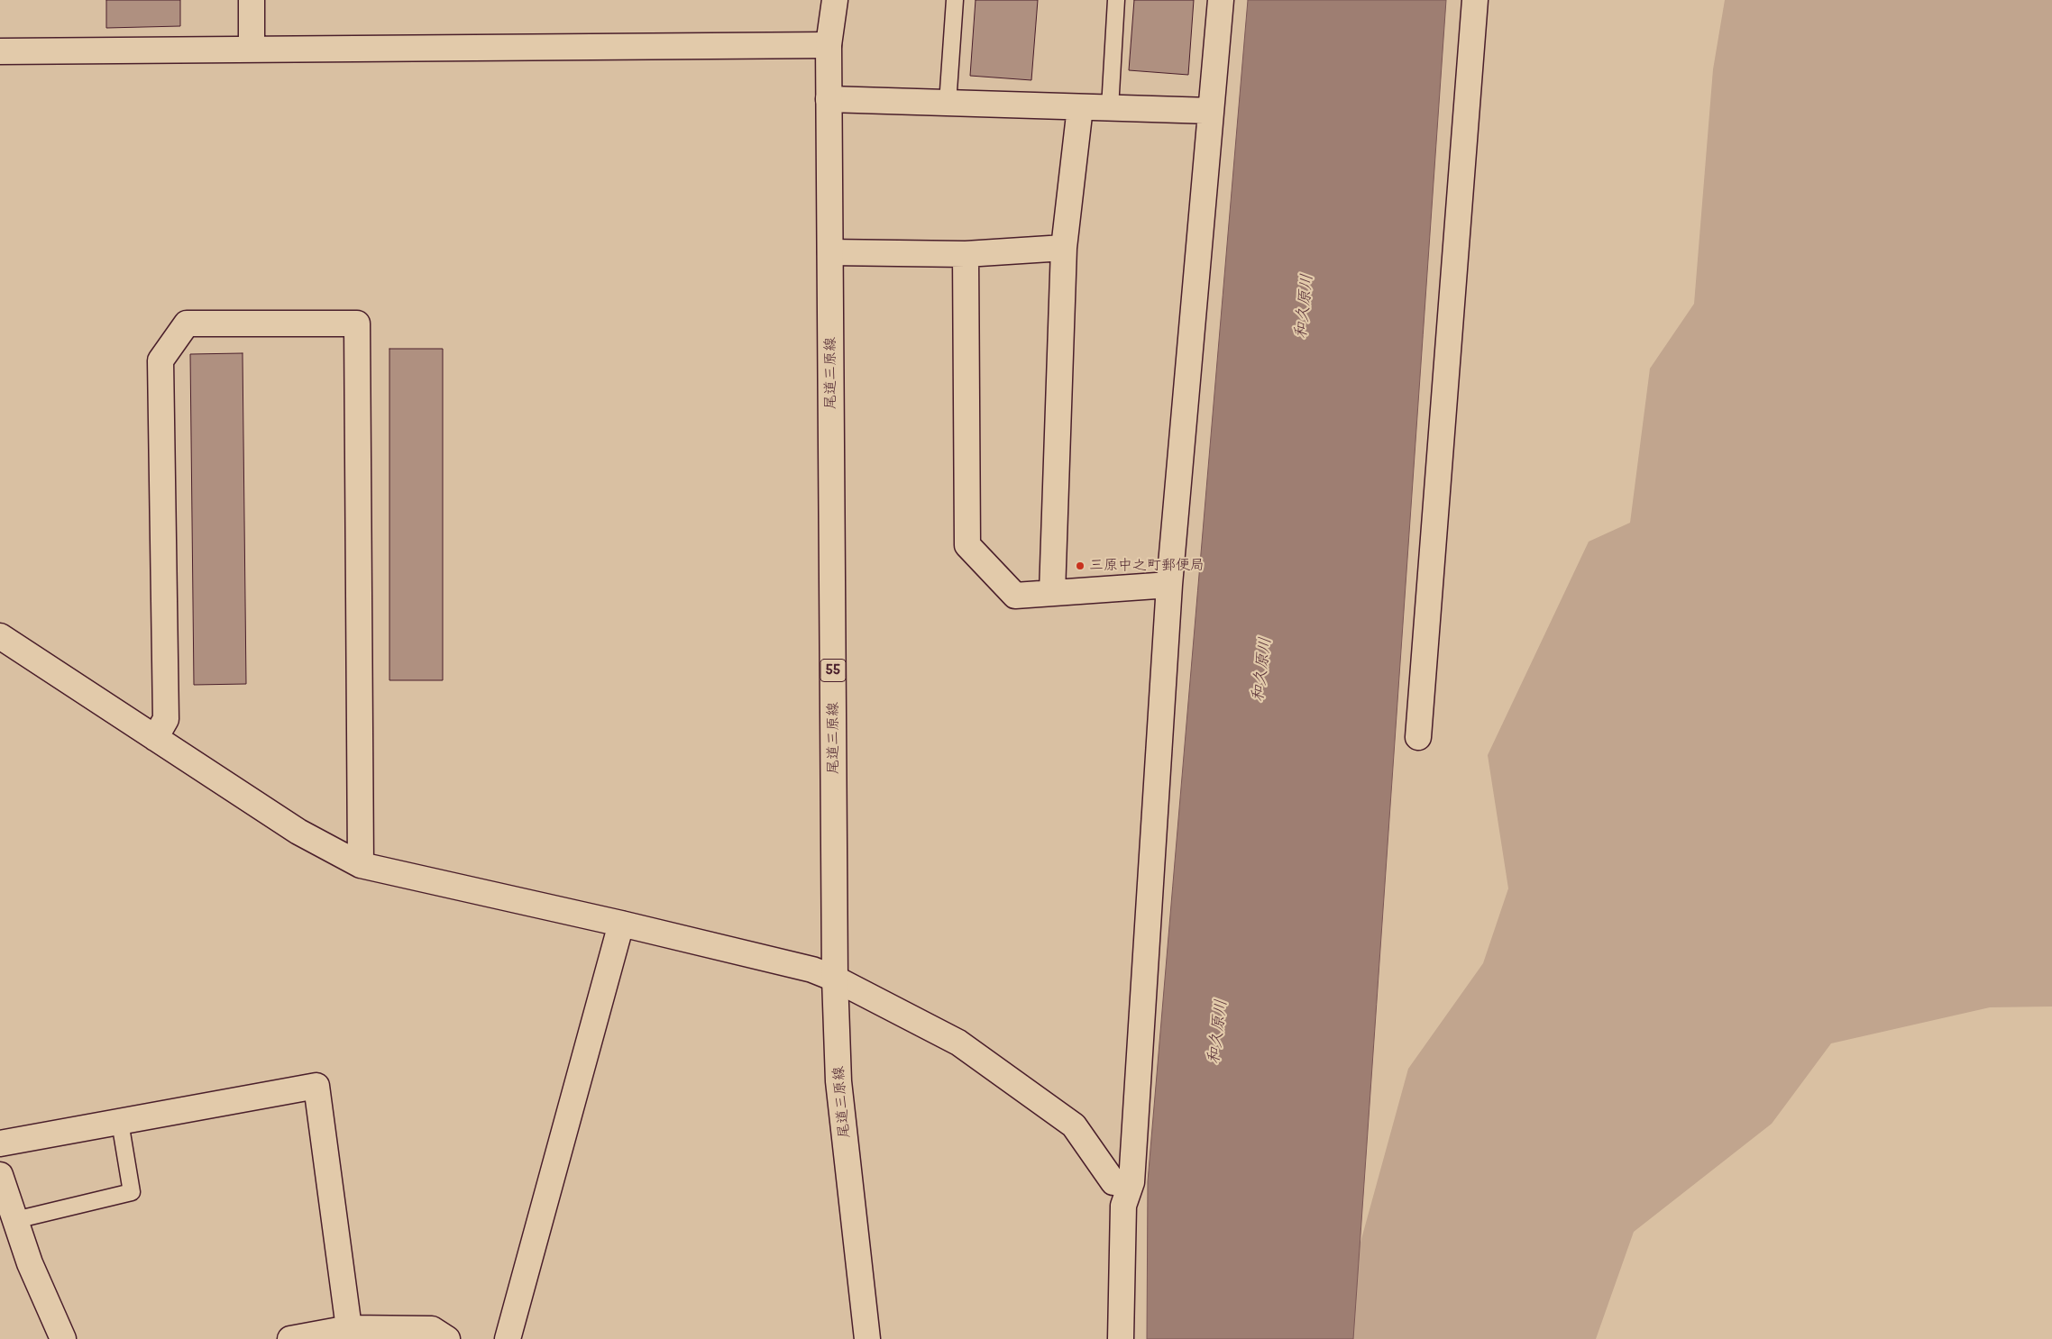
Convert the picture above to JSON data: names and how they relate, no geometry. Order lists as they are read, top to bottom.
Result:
{
  "streets": {
    "street": ["尾道三原線", "55"]
  },
  "water": ["和久原川"],
  "places": ["三原中之町郵便局"]
}
